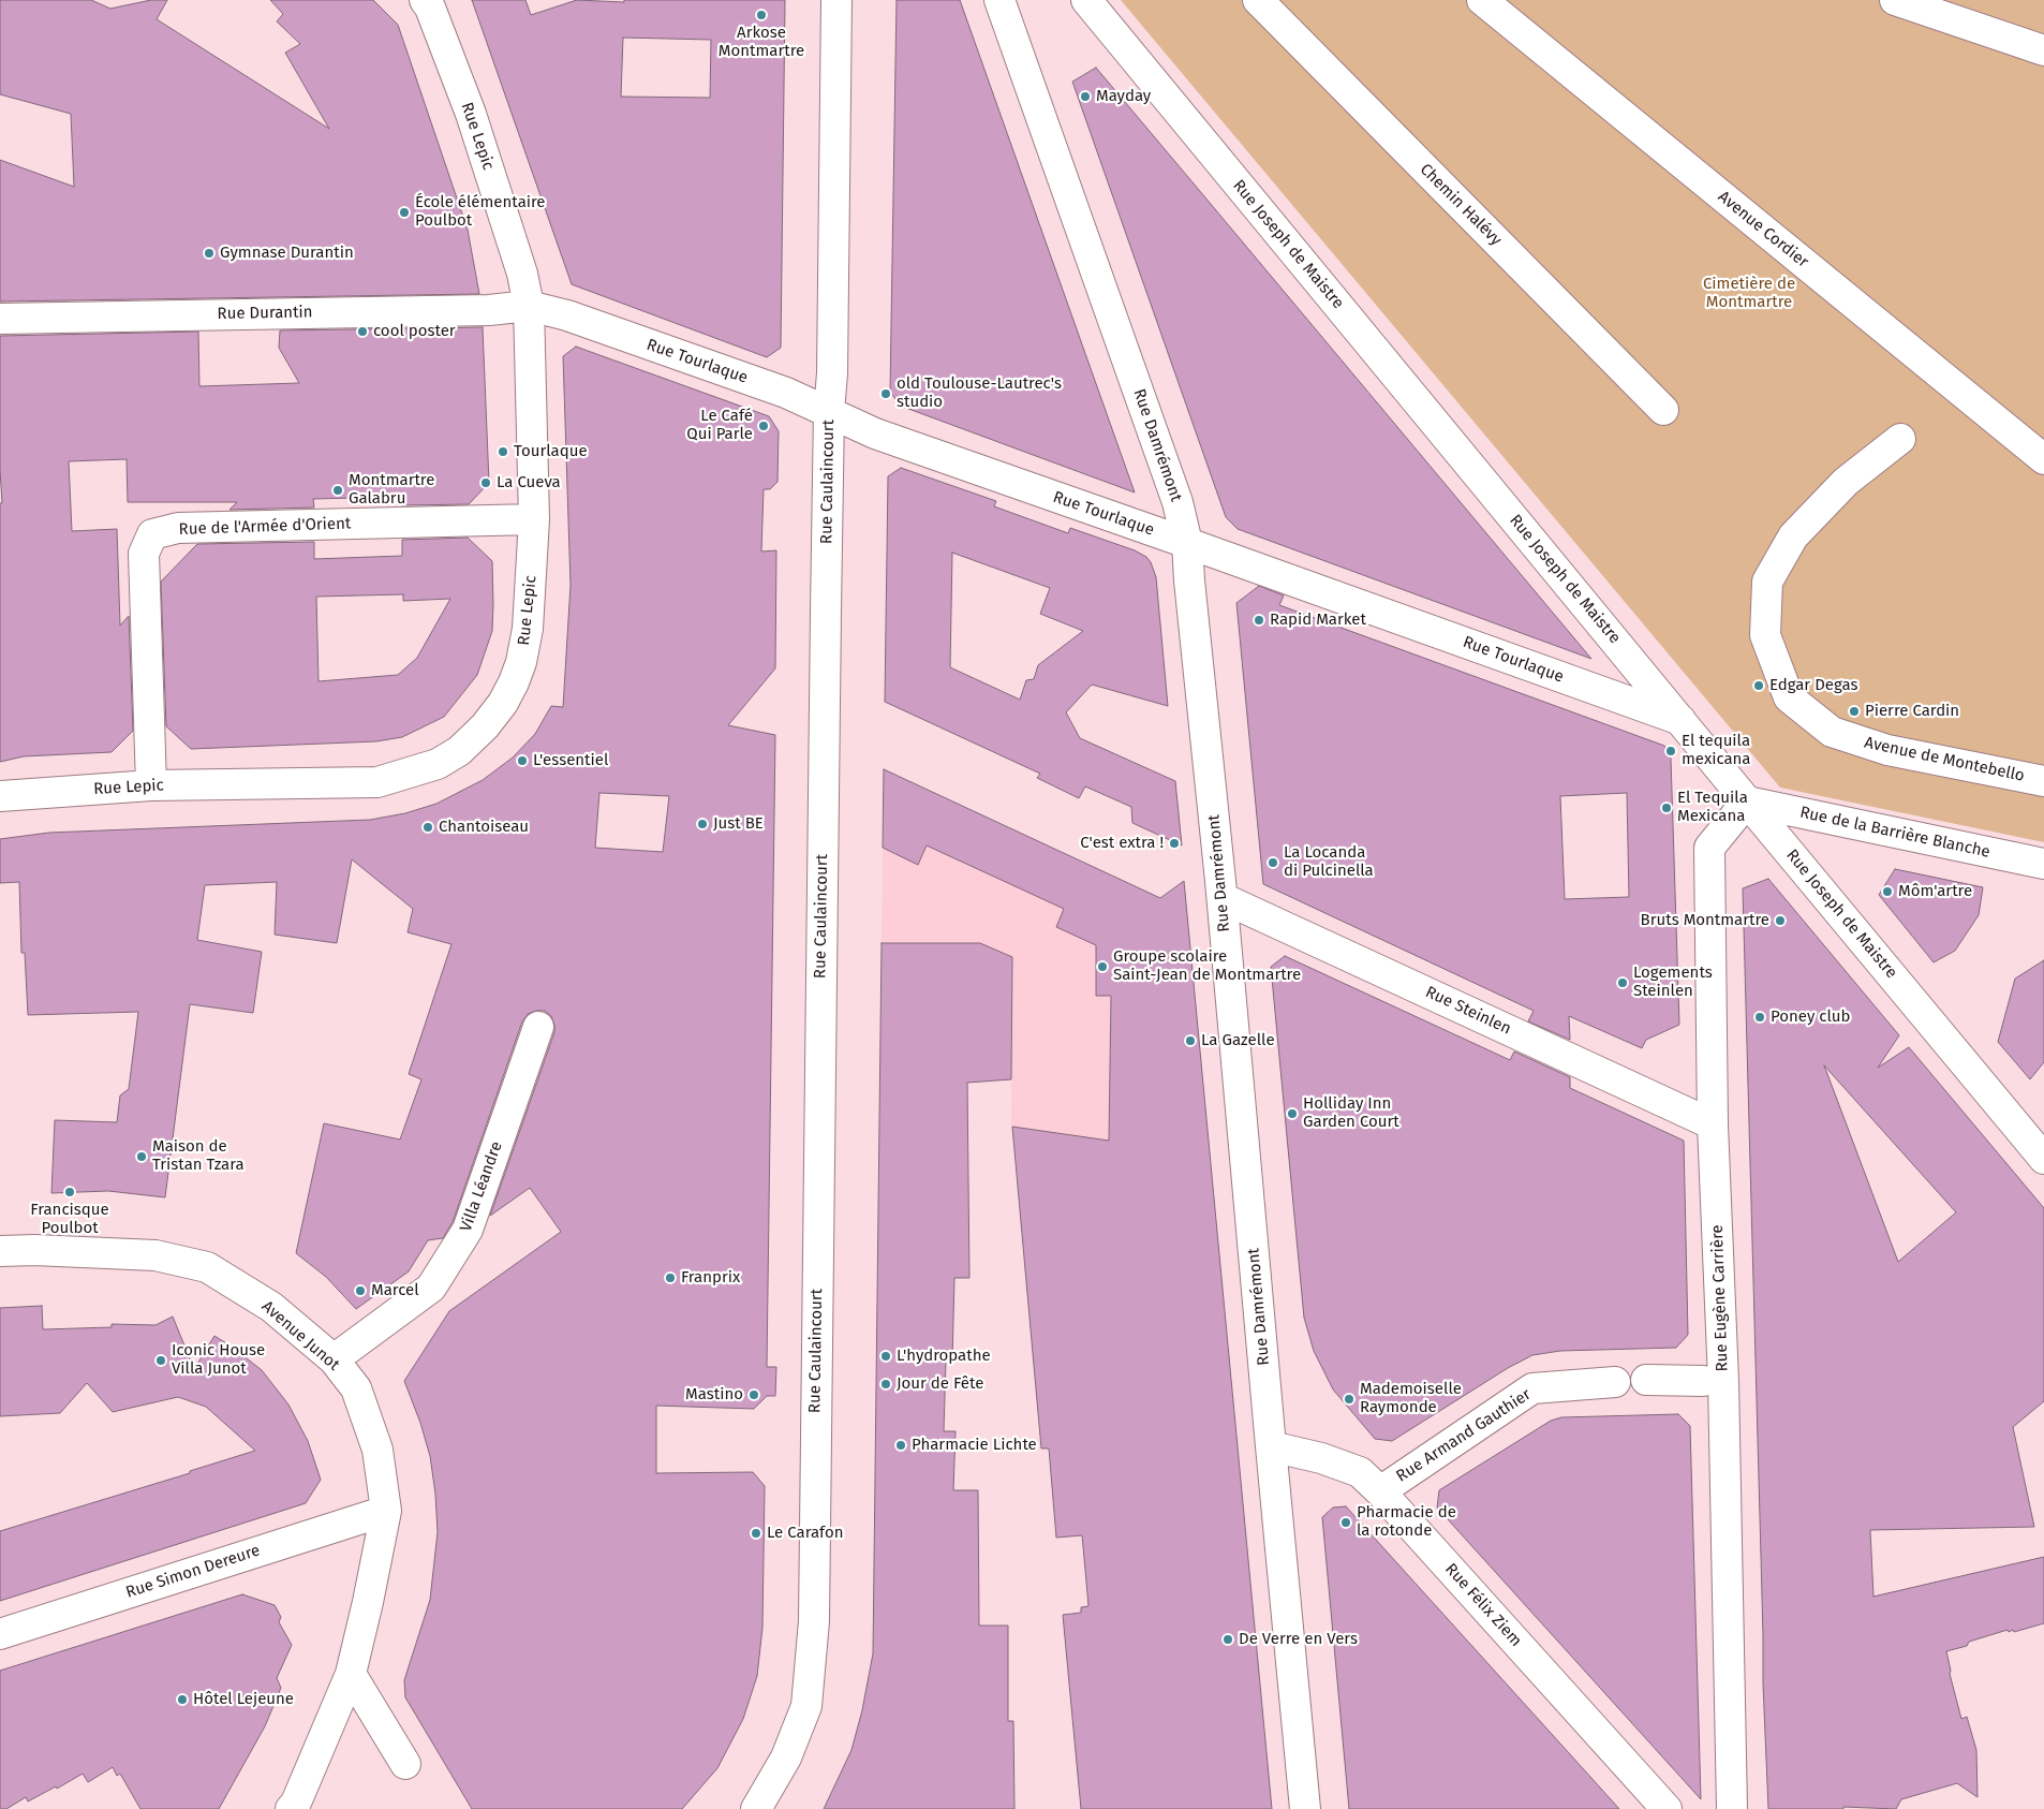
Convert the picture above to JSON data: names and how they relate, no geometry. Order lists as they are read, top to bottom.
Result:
{
  "streets": {
    "street": [
      "Rue Lepic",
      "Chemin Halévy",
      "Avenue Cordier",
      "Rue Joseph de Maistre",
      "Rue Durantin",
      "Rue Tourlaque",
      "Rue Damrémont",
      "Rue Caulaincourt",
      "Rue de l'Armée d'Orient",
      "Avenue de Montebello",
      "Rue de la Barrière Blanche",
      "Rue Steinlen",
      "Villa Léandre",
      "Rue Eugène Carrière",
      "Avenue Junot",
      "Rue Armand Gauthier",
      "Rue Simon Dereure",
      "Rue Félix Ziem"
    ]
  },
  "crossings": [
    ["Rue Lepic", "Rue Durantin"],
    ["Rue Lepic", "Rue Tourlaque"],
    ["Rue Lepic", "Rue de l'Armée d'Orient"],
    ["Rue Joseph de Maistre", "Rue Tourlaque"],
    ["Rue Joseph de Maistre", "Rue de la Barrière Blanche"],
    ["Rue Joseph de Maistre", "Rue Eugène Carrière"],
    ["Rue Durantin", "Rue Tourlaque"],
    ["Rue Tourlaque", "Rue Damrémont"],
    ["Rue Tourlaque", "Rue Caulaincourt"],
    ["Rue Damrémont", "Rue Steinlen"],
    ["Rue Damrémont", "Rue Félix Ziem"],
    ["Rue de la Barrière Blanche", "Rue Eugène Carrière"],
    ["Rue Steinlen", "Rue Eugène Carrière"],
    ["Villa Léandre", "Avenue Junot"],
    ["Avenue Junot", "Rue Simon Dereure"],
    ["Rue Armand Gauthier", "Rue Félix Ziem"]
  ],
  "parks": ["Cimetière de Montmartre"],
  "places": [
    "Arkose Montmartre",
    "Mayday",
    "École élémentaire Poulbot",
    "Gymnase Durantin",
    "cool poster",
    "old Toulouse-Lautrec's studio",
    "Le Café Qui Parle",
    "Tourlaque",
    "La Cueva",
    "Montmartre Galabru",
    "Rapid Market",
    "Edgar Degas",
    "Pierre Cardin",
    "El tequila mexicana",
    "L'essentiel",
    "El Tequila Mexicana",
    "Just BE",
    "Chantoiseau",
    "C'est extra !",
    "La Locanda di Pulcinella",
    "Môm'artre",
    "Bruts Montmartre",
    "Groupe scolaire Saint-Jean de Montmartre",
    "Logements Steinlen",
    "Poney club",
    "La Gazelle",
    "Holliday Inn Garden Court",
    "Maison de Tristan Tzara",
    "Francisque Poulbot",
    "Franprix",
    "Marcel",
    "L'hydropathe",
    "Iconic House Villa Junot",
    "Jour de Fête",
    "Mastino",
    "Mademoiselle Raymonde",
    "Pharmacie Lichte",
    "Pharmacie de la rotonde",
    "Le Carafon",
    "De Verre en Vers",
    "Hôtel Lejeune"
  ]
}
